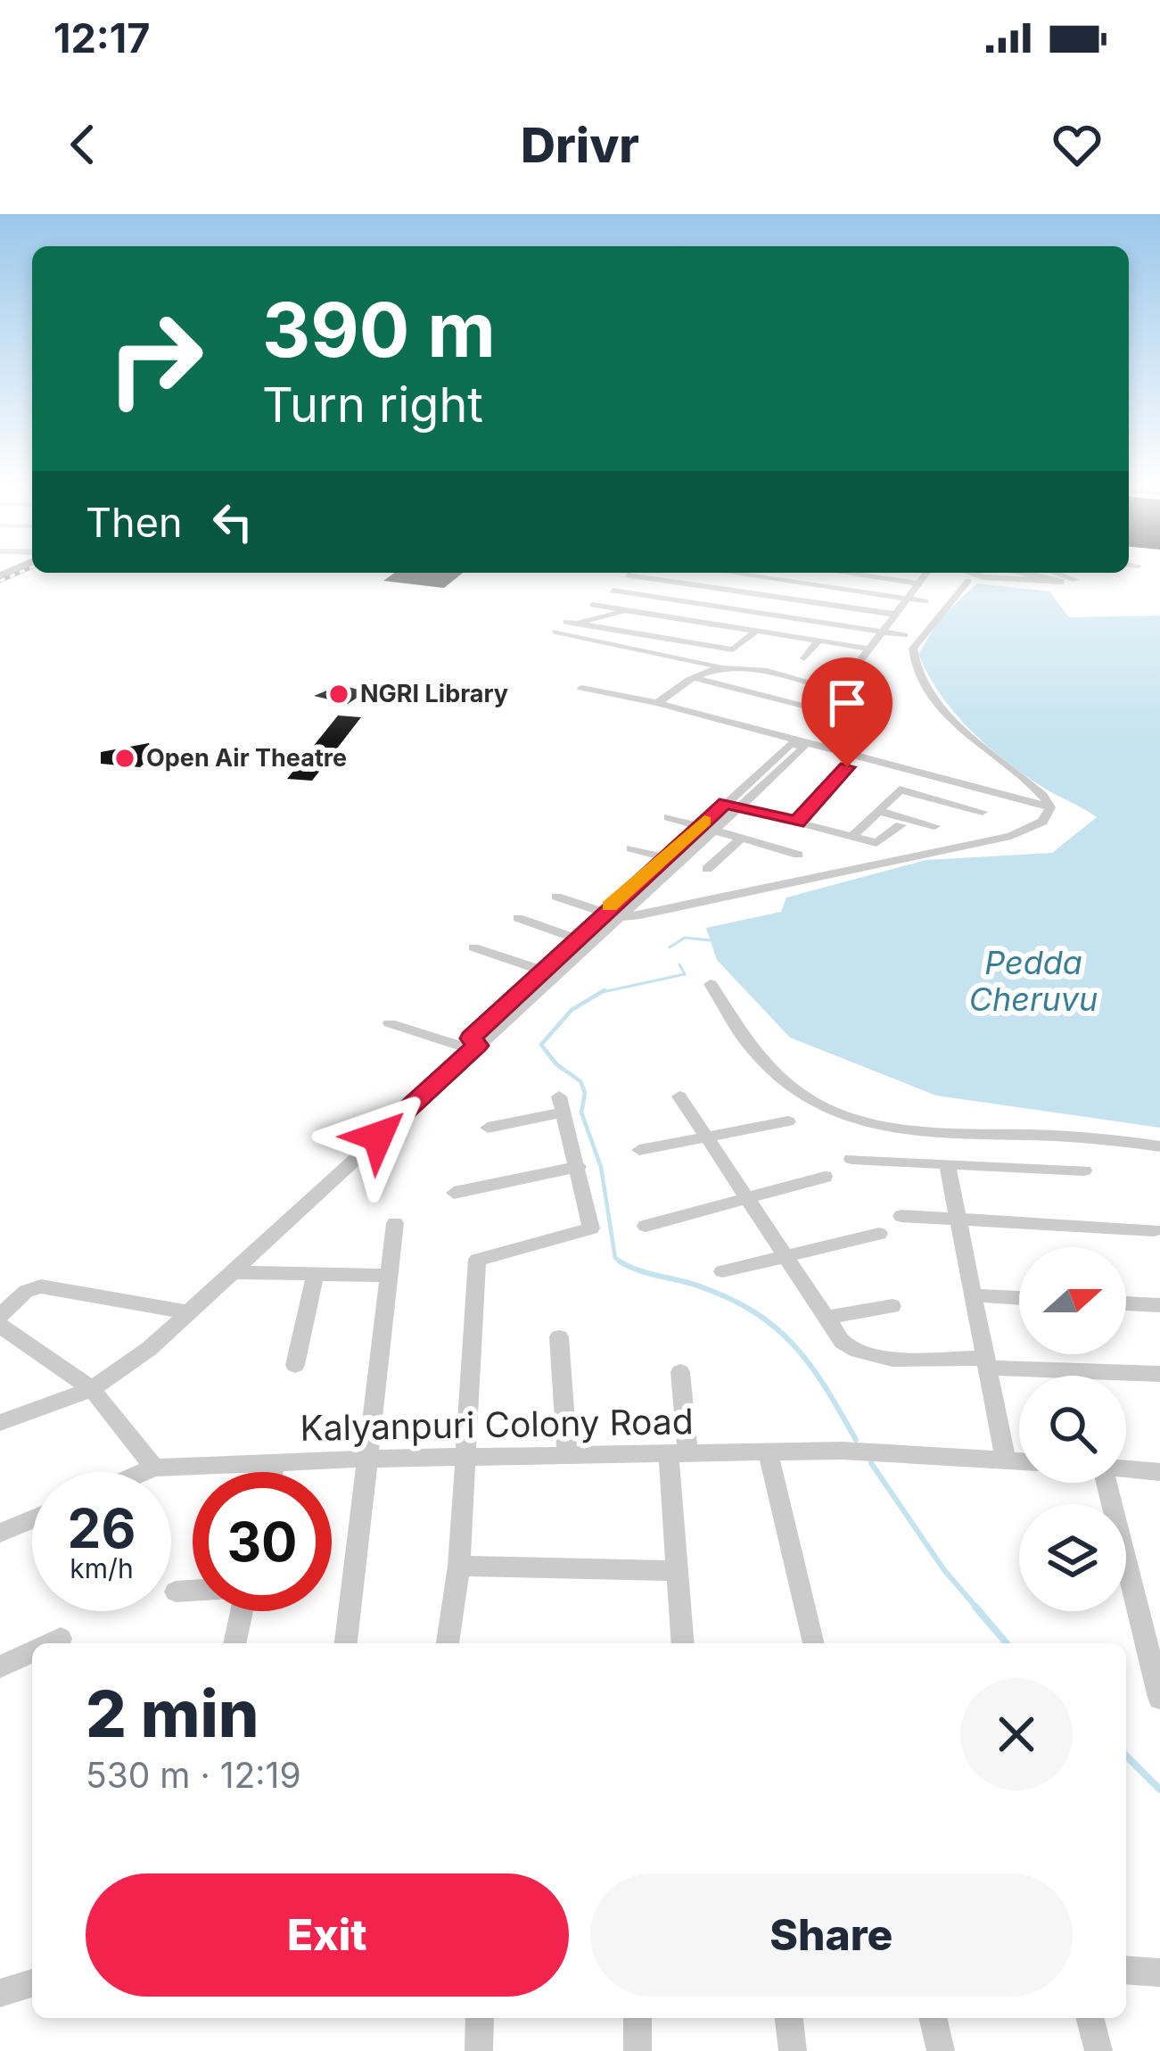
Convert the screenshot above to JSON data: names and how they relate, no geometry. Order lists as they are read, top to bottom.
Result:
{
  "streets": {
    "street": ["Kalyanpuri Colony Road"]
  },
  "water": ["Pedda Cheruvu"],
  "places": ["NGRI Library", "Open Air Theatre"],
  "north": "right",
  "page": {
    "status": "12:17",
    "header": "Drivr",
    "turn": ["390 m", "Turn right"],
    "then": "Then",
    "speed": "26 km/h",
    "limit": "30",
    "heading": ["2 min", "530 m · 12:19"],
    "buttons": ["Exit", "Share"]
  }
}
